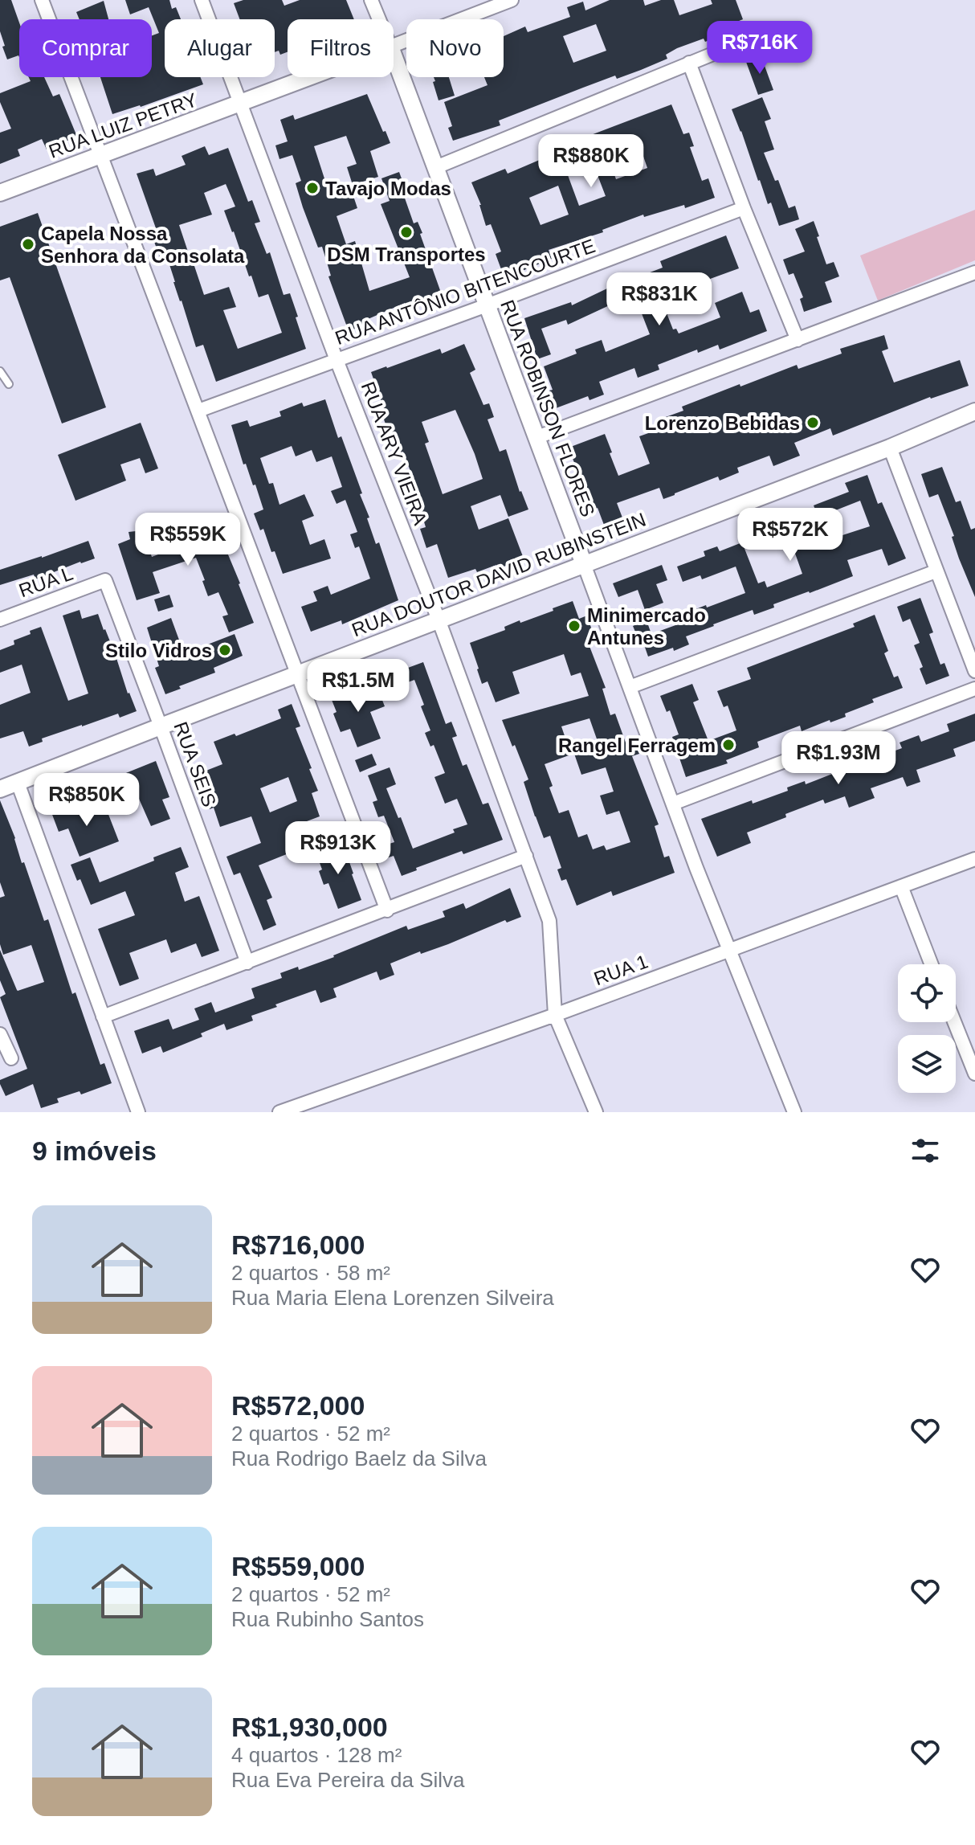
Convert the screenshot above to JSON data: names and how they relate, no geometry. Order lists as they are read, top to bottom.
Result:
{
  "streets": {
    "street": [
      "RUA LUIZ PETRY",
      "RUA ANTÔNIO BITENCOURTE",
      "RUA ROBINSON FLORES",
      "RUA ARY VIEIRA",
      "RUA DOUTOR DAVID RUBINSTEIN",
      "RUA L",
      "RUA SEIS",
      "RUA 1"
    ]
  },
  "crossings": [
    ["RUA LUIZ PETRY", "RUA ARY VIEIRA"],
    ["RUA ANTÔNIO BITENCOURTE", "RUA ROBINSON FLORES"],
    ["RUA ANTÔNIO BITENCOURTE", "RUA ARY VIEIRA"],
    ["RUA ROBINSON FLORES", "RUA DOUTOR DAVID RUBINSTEIN"],
    ["RUA ROBINSON FLORES", "RUA 1"],
    ["RUA ARY VIEIRA", "RUA DOUTOR DAVID RUBINSTEIN"],
    ["RUA ARY VIEIRA", "RUA 1"],
    ["RUA DOUTOR DAVID RUBINSTEIN", "RUA SEIS"],
    ["RUA L", "RUA SEIS"]
  ],
  "places": [
    "Tavajo Modas",
    "DSM Transportes",
    "Capela Nossa Senhora da Consolata",
    "Lorenzo Bebidas",
    "Minimercado Antunes",
    "Stilo Vidros",
    "Rangel Ferragem"
  ],
  "page": {
    "chip": [
      "Comprar",
      "Alugar",
      "Filtros",
      "Novo"
    ],
    "price": [
      "R$716K",
      "R$880K",
      "R$831K",
      "R$572K",
      "R$559K",
      "R$1.5M",
      "R$1.93M",
      "R$850K",
      "R$913K"
    ],
    "heading": "9 imóveis",
    "list": [
      {
        "name": "R$716,000",
        "note": "2 quartos · 58 m² · Rua Maria Elena Lorenzen Silveira"
      },
      {
        "name": "R$572,000",
        "note": "2 quartos · 52 m² · Rua Rodrigo Baelz da Silva"
      },
      {
        "name": "R$559,000",
        "note": "2 quartos · 52 m² · Rua Rubinho Santos"
      },
      {
        "name": "R$1,930,000",
        "note": "4 quartos · 128 m² · Rua Eva Pereira da Silva"
      }
    ]
  }
}
